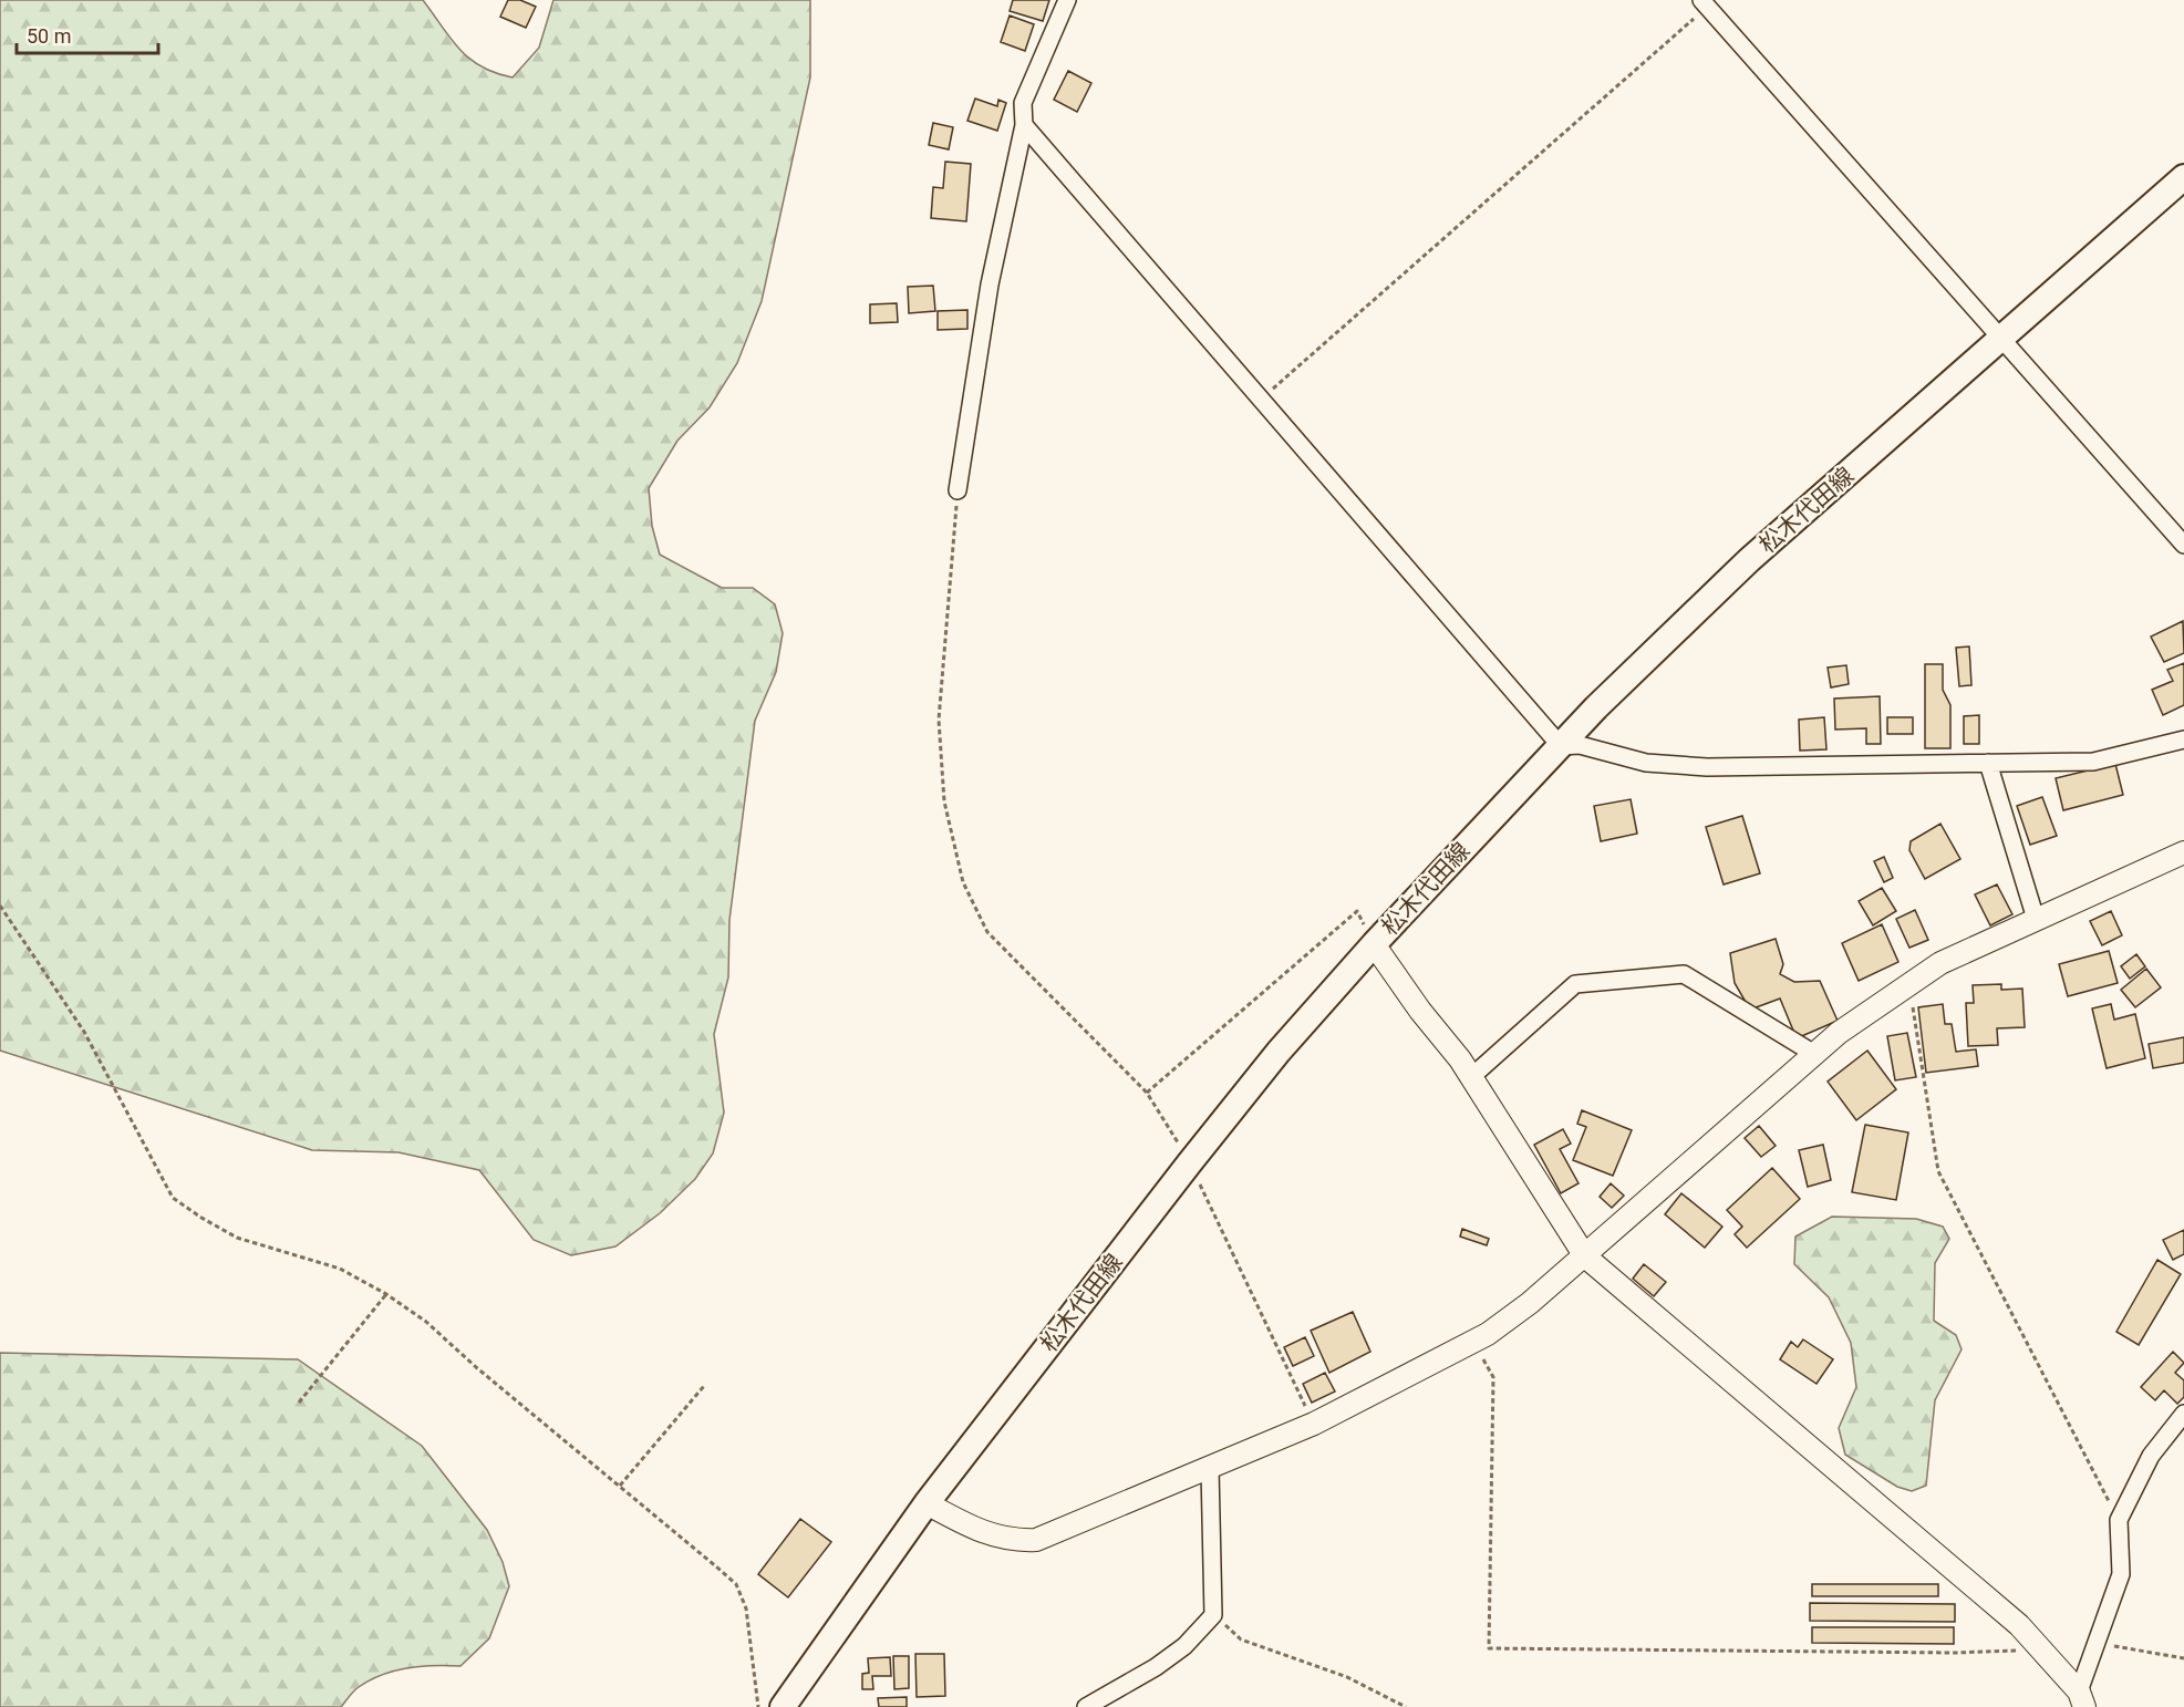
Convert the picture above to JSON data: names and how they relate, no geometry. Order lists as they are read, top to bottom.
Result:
{
  "streets": {
    "main road": ["松木代田線"]
  },
  "scale_bar": "50 m"
}
